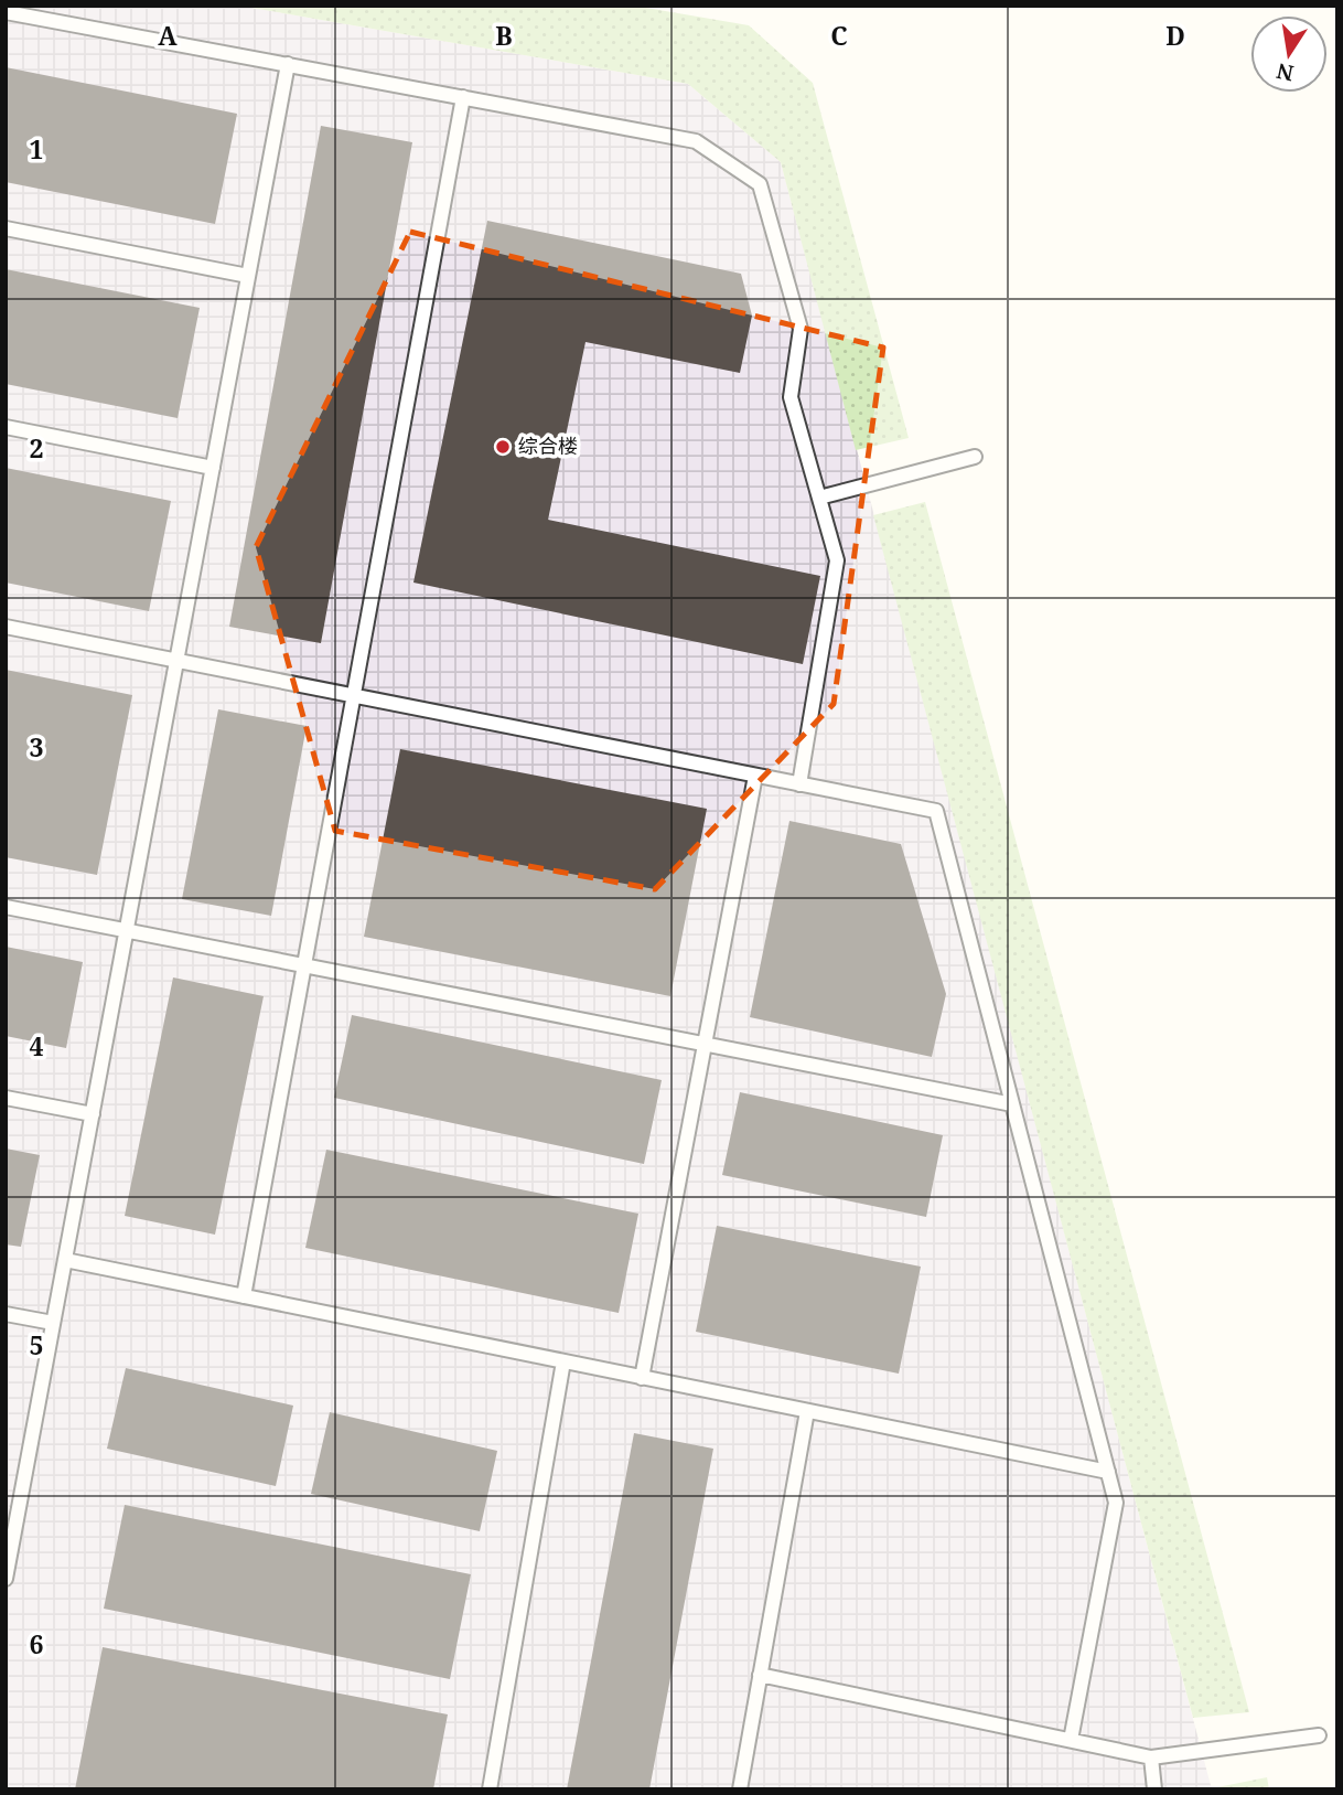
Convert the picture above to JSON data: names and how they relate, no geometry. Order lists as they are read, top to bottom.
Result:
{
  "places": ["综合楼"],
  "north": "bottom",
  "grid": {
    "columns": [
      "A",
      "B",
      "C",
      "D"
    ],
    "rows": [
      "1",
      "2",
      "3",
      "4",
      "5",
      "6"
    ]
  }
}
